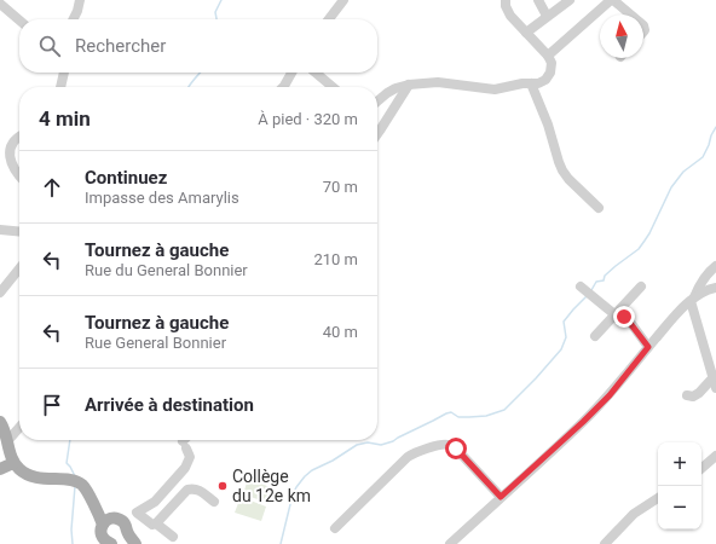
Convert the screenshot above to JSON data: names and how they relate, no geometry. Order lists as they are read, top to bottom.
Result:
{
  "places": ["Collège du 12e km"],
  "north": "top",
  "page": {
    "search": "Rechercher",
    "heading": ["4 min", "À pied · 320 m"],
    "list": [
      ["Continuez", "Impasse des Amarylis", "70 m"],
      ["Tournez à gauche", "Rue du General Bonnier", "210 m"],
      ["Tournez à gauche", "Rue General Bonnier", "40 m"],
      "Arrivée à destination"
    ],
    "map_buttons": ["+", "−"]
  }
}
